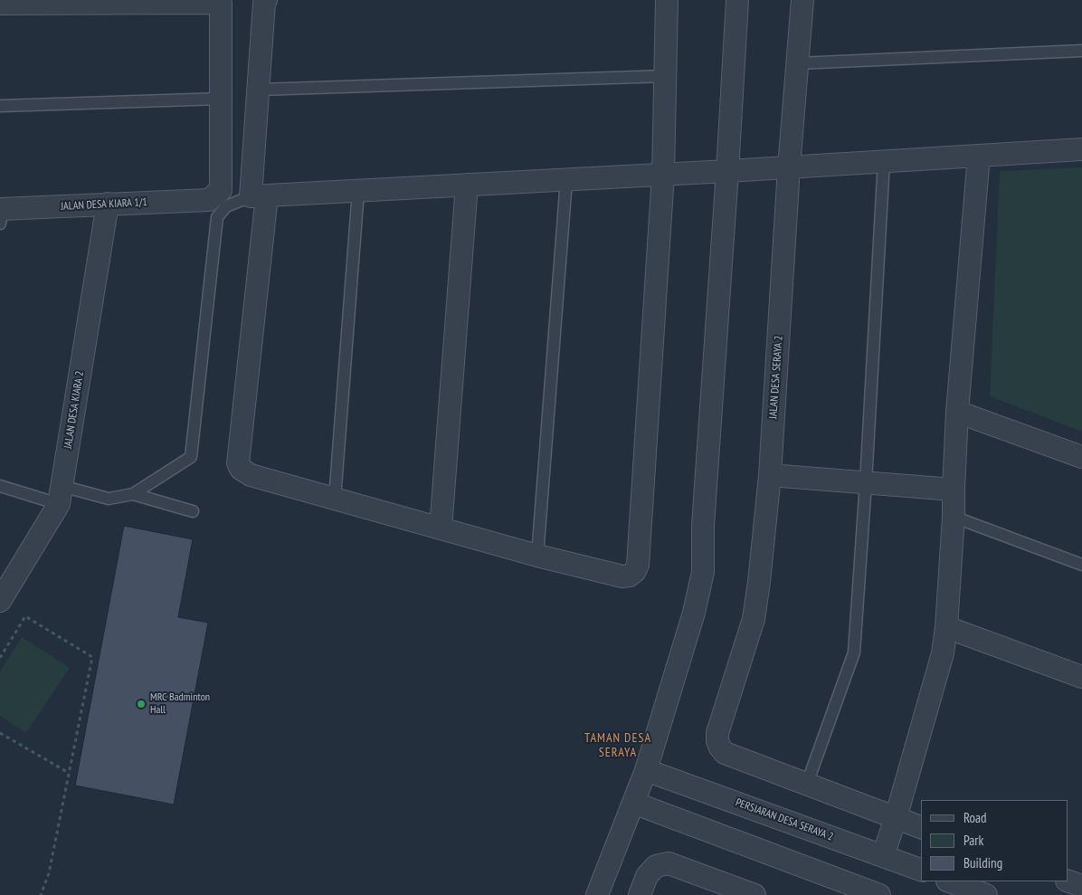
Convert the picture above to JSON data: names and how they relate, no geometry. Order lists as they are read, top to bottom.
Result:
{
  "streets": {
    "street": [
      "JALAN DESA KIARA 1/1",
      "JALAN DESA SERAYA 2",
      "JALAN DESA KIARA 2",
      "PERSIARAN DESA SERAYA 2"
    ]
  },
  "crossings": [
    ["JALAN DESA KIARA 1/1", "JALAN DESA KIARA 2"]
  ],
  "districts": ["TAMAN DESA SERAYA"],
  "places": ["MRC Badminton Hall"],
  "legend": ["Road", "Park", "Building"]
}
